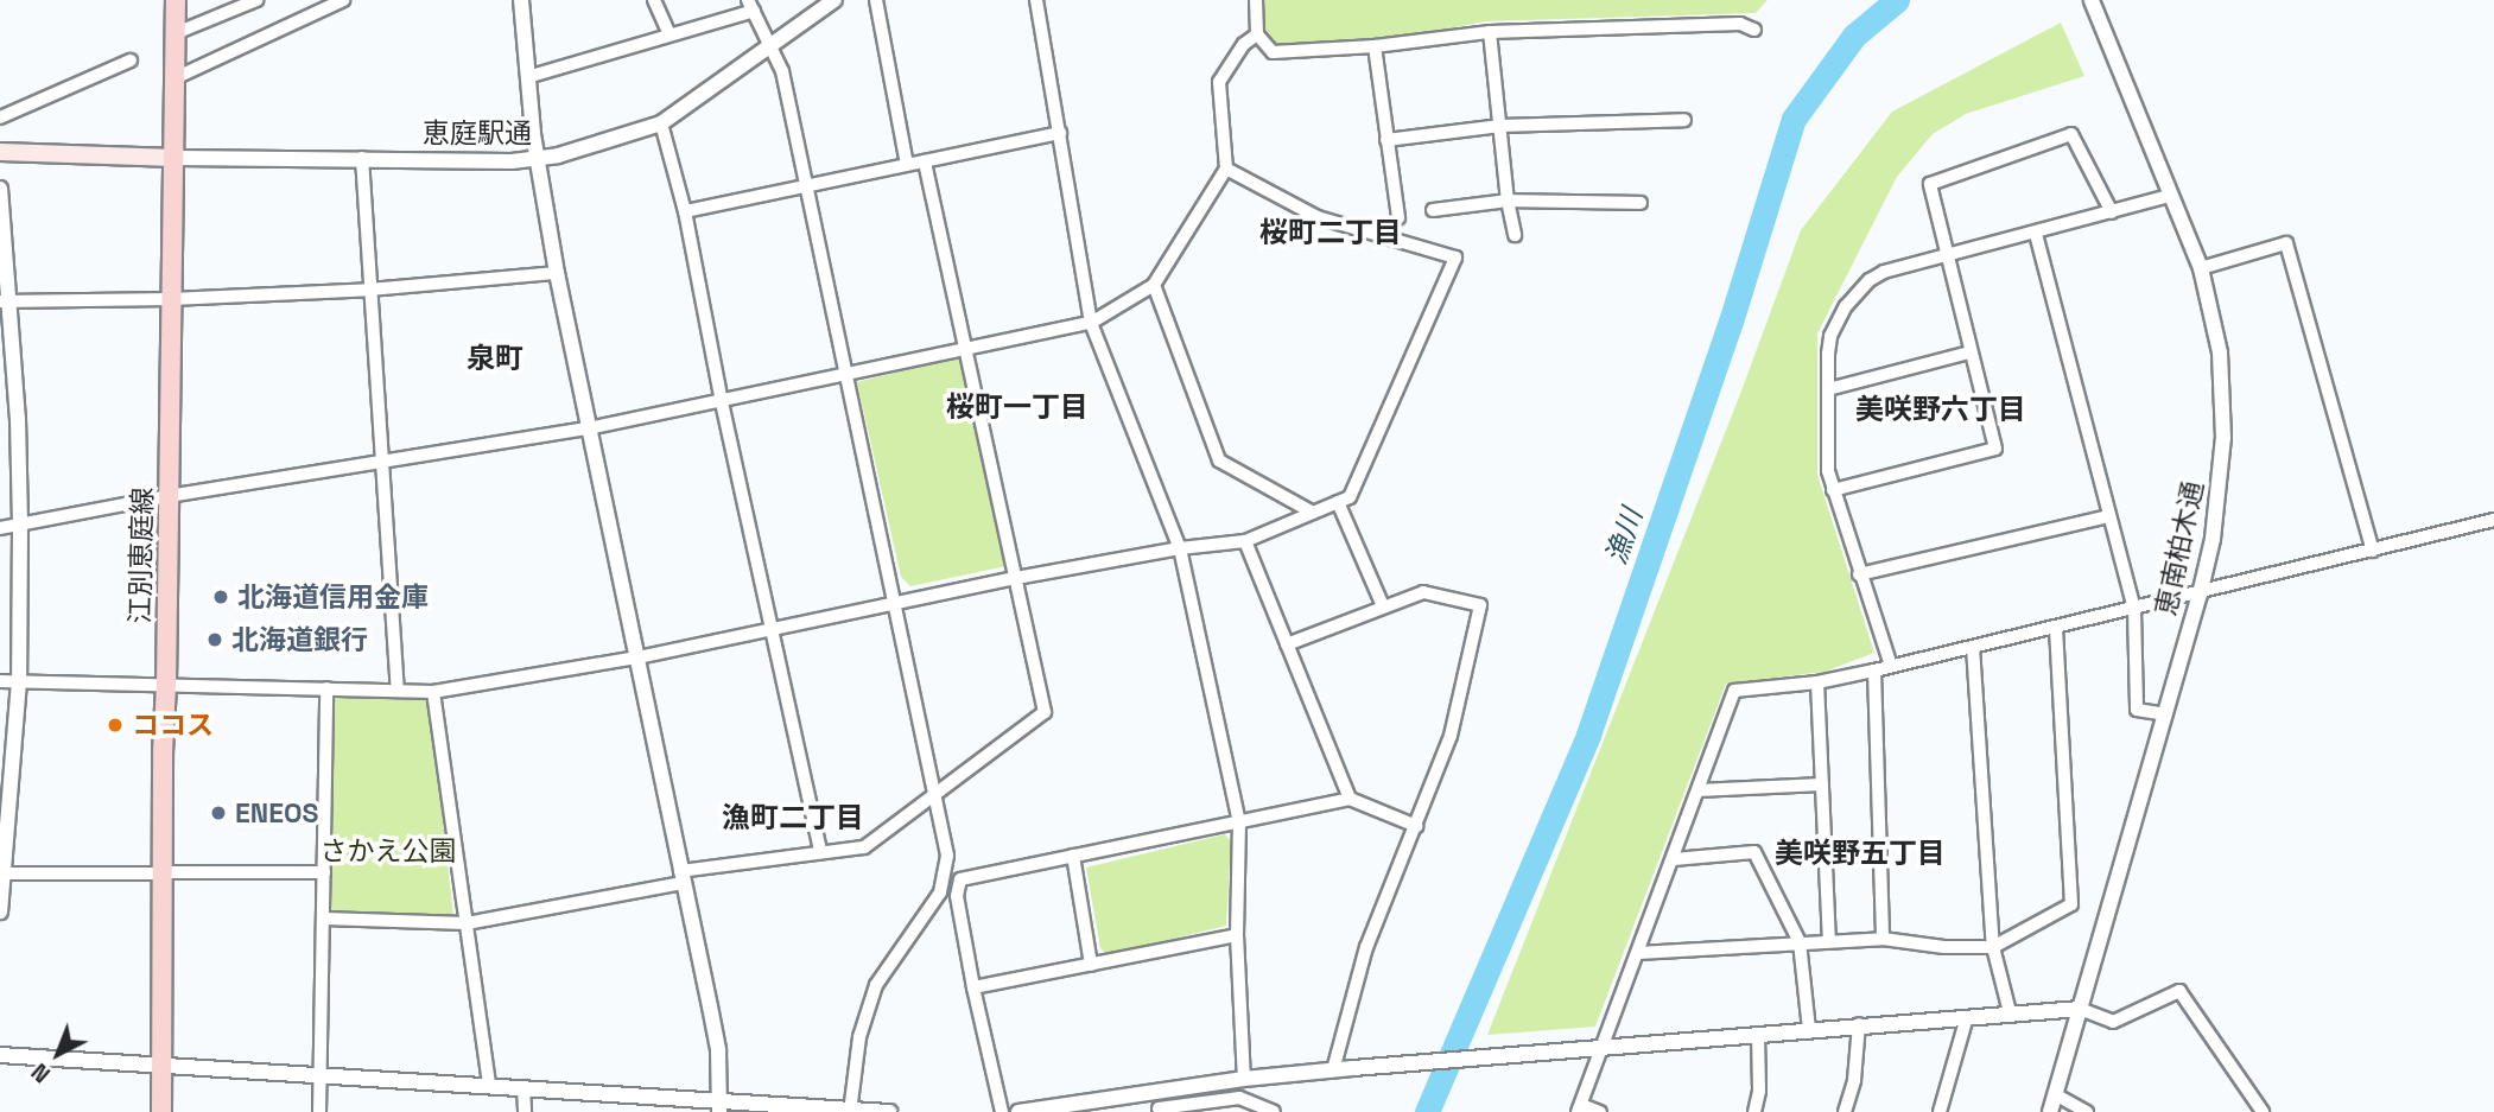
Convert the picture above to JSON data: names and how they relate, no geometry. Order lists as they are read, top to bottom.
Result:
{
  "streets": {
    "main road": ["江別恵庭線"],
    "street": ["恵庭駅通", "恵南柏木通"]
  },
  "crossings": [
    ["恵庭駅通", "江別恵庭線"]
  ],
  "districts": [
    "桜町二丁目",
    "泉町",
    "桜町一丁目",
    "美咲野六丁目",
    "漁町二丁目",
    "美咲野五丁目"
  ],
  "water": ["漁川"],
  "parks": ["さかえ公園"],
  "places": [
    "北海道信用金庫",
    "北海道銀行",
    "ココス",
    "ENEOS"
  ],
  "north": "bottom left"
}
